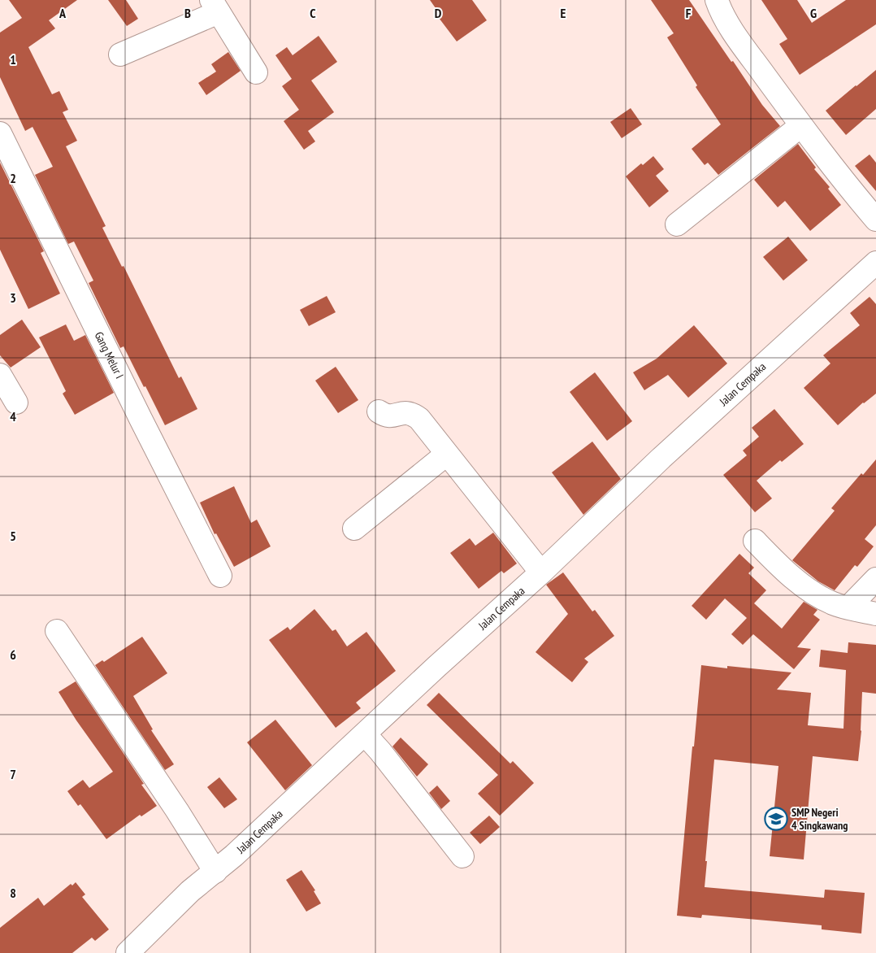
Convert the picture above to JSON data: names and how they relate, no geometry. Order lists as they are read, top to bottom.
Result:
{
  "streets": {
    "street": ["Gang Melur I", "Jalan Cempaka"]
  },
  "places": {
    "school or university": ["SMP Negeri 4 Singkawang"]
  },
  "grid": {
    "columns": [
      "A",
      "B",
      "C",
      "D",
      "E",
      "F",
      "G"
    ],
    "rows": [
      "1",
      "2",
      "3",
      "4",
      "5",
      "6",
      "7",
      "8"
    ]
  }
}
